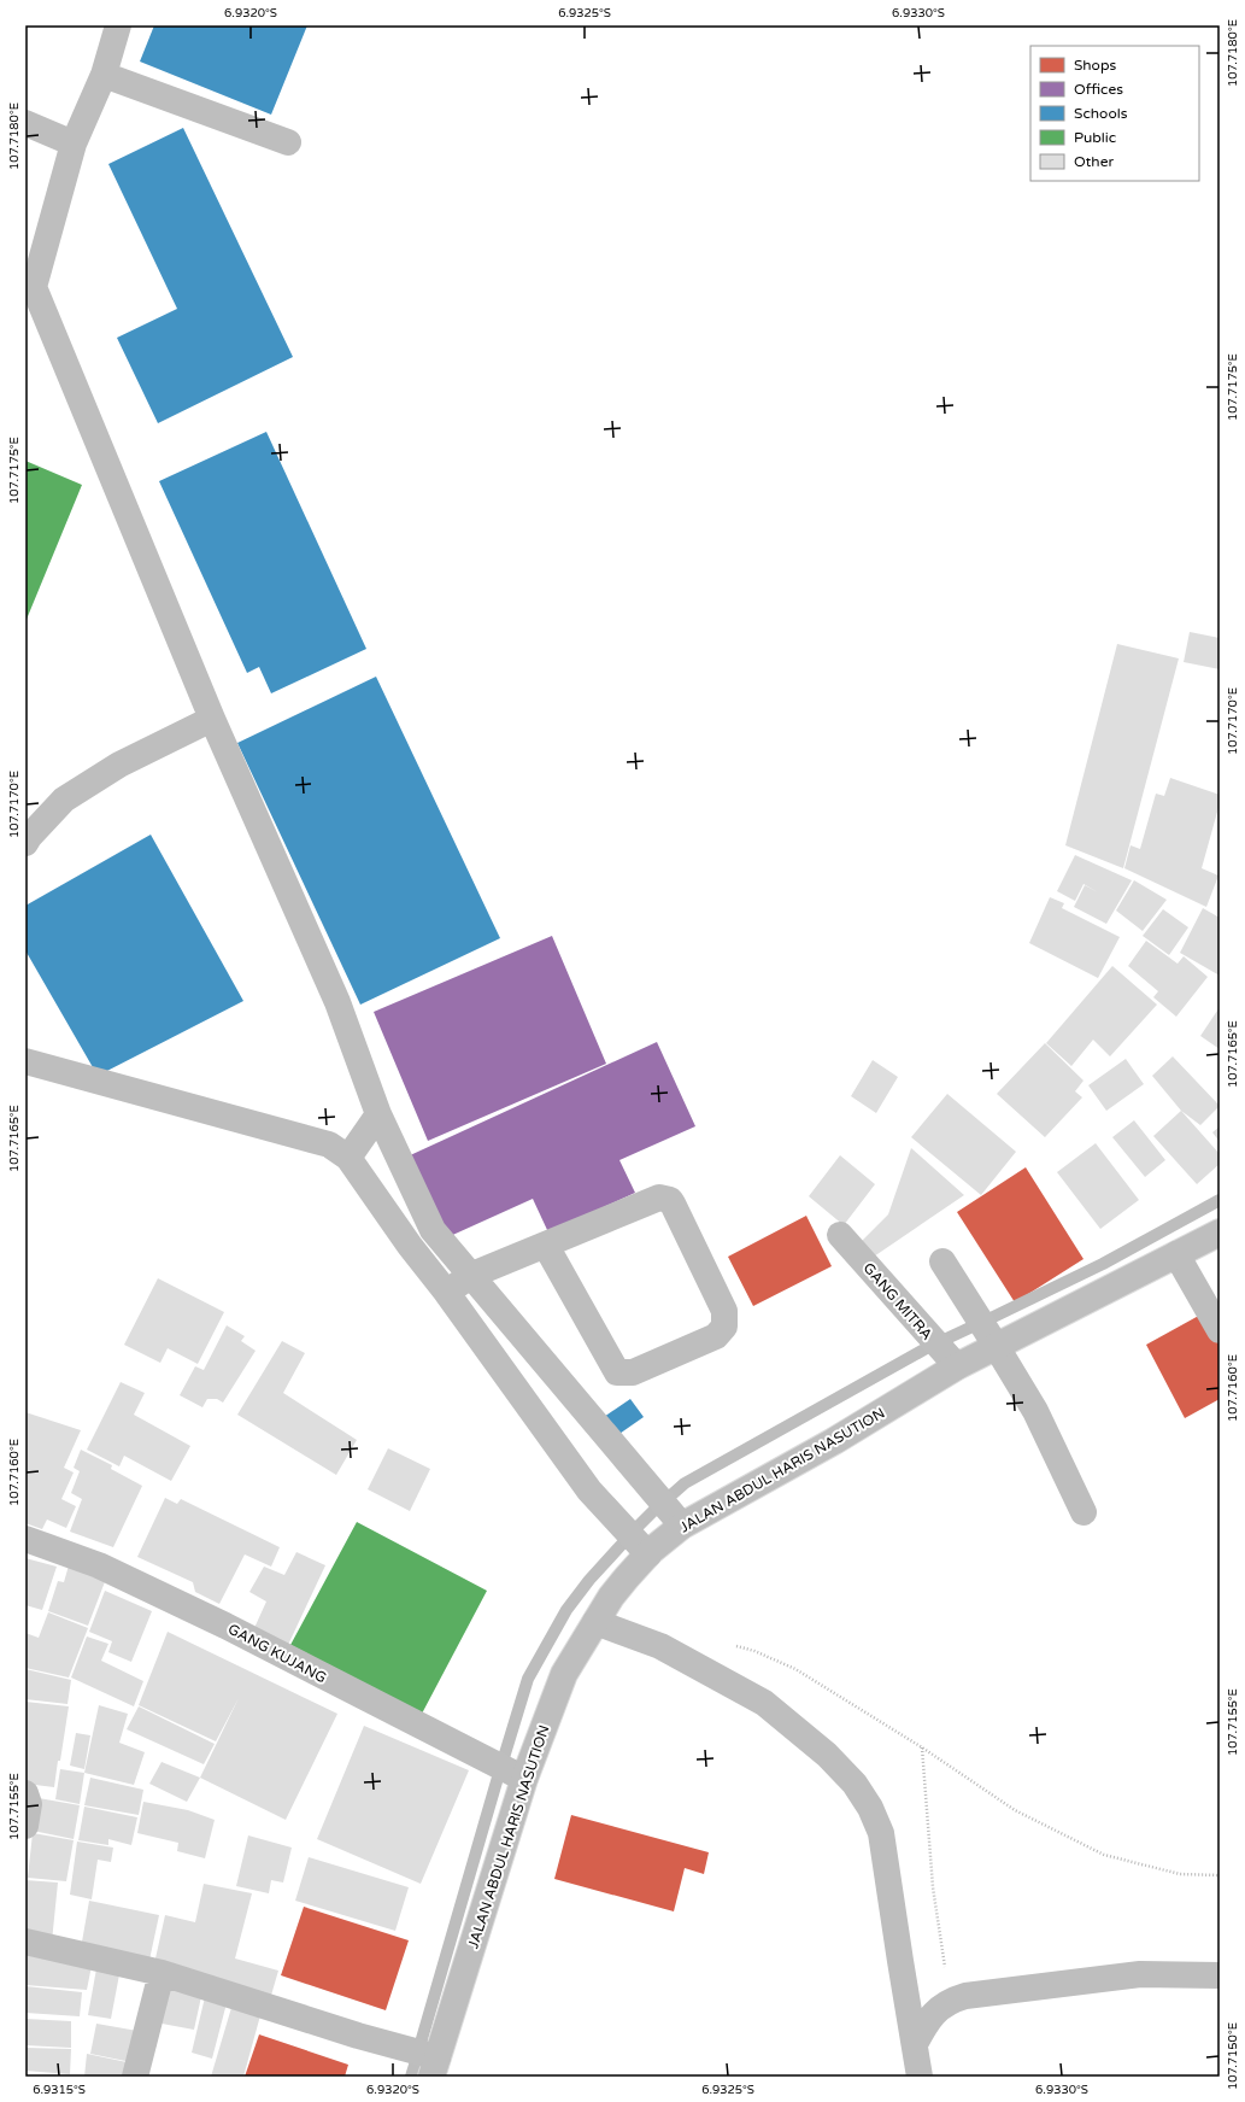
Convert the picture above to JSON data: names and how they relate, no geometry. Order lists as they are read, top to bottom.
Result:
{
  "streets": {
    "main road": ["GANG MITRA", "JALAN ABDUL HARIS NASUTION", "GANG KUJANG"]
  },
  "crossings": [
    ["GANG MITRA", "JALAN ABDUL HARIS NASUTION"],
    ["JALAN ABDUL HARIS NASUTION", "GANG KUJANG"]
  ],
  "legend": [
    "Shops",
    "Offices",
    "Schools",
    "Public",
    "Other"
  ],
  "coordinates": [
    "6.9320°S",
    "6.9325°S",
    "6.9330°S",
    "107.7180°E",
    "107.7175°E",
    "107.7170°E",
    "107.7165°E",
    "107.7160°E",
    "107.7155°E",
    "107.7150°E",
    "6.9315°S"
  ]
}
